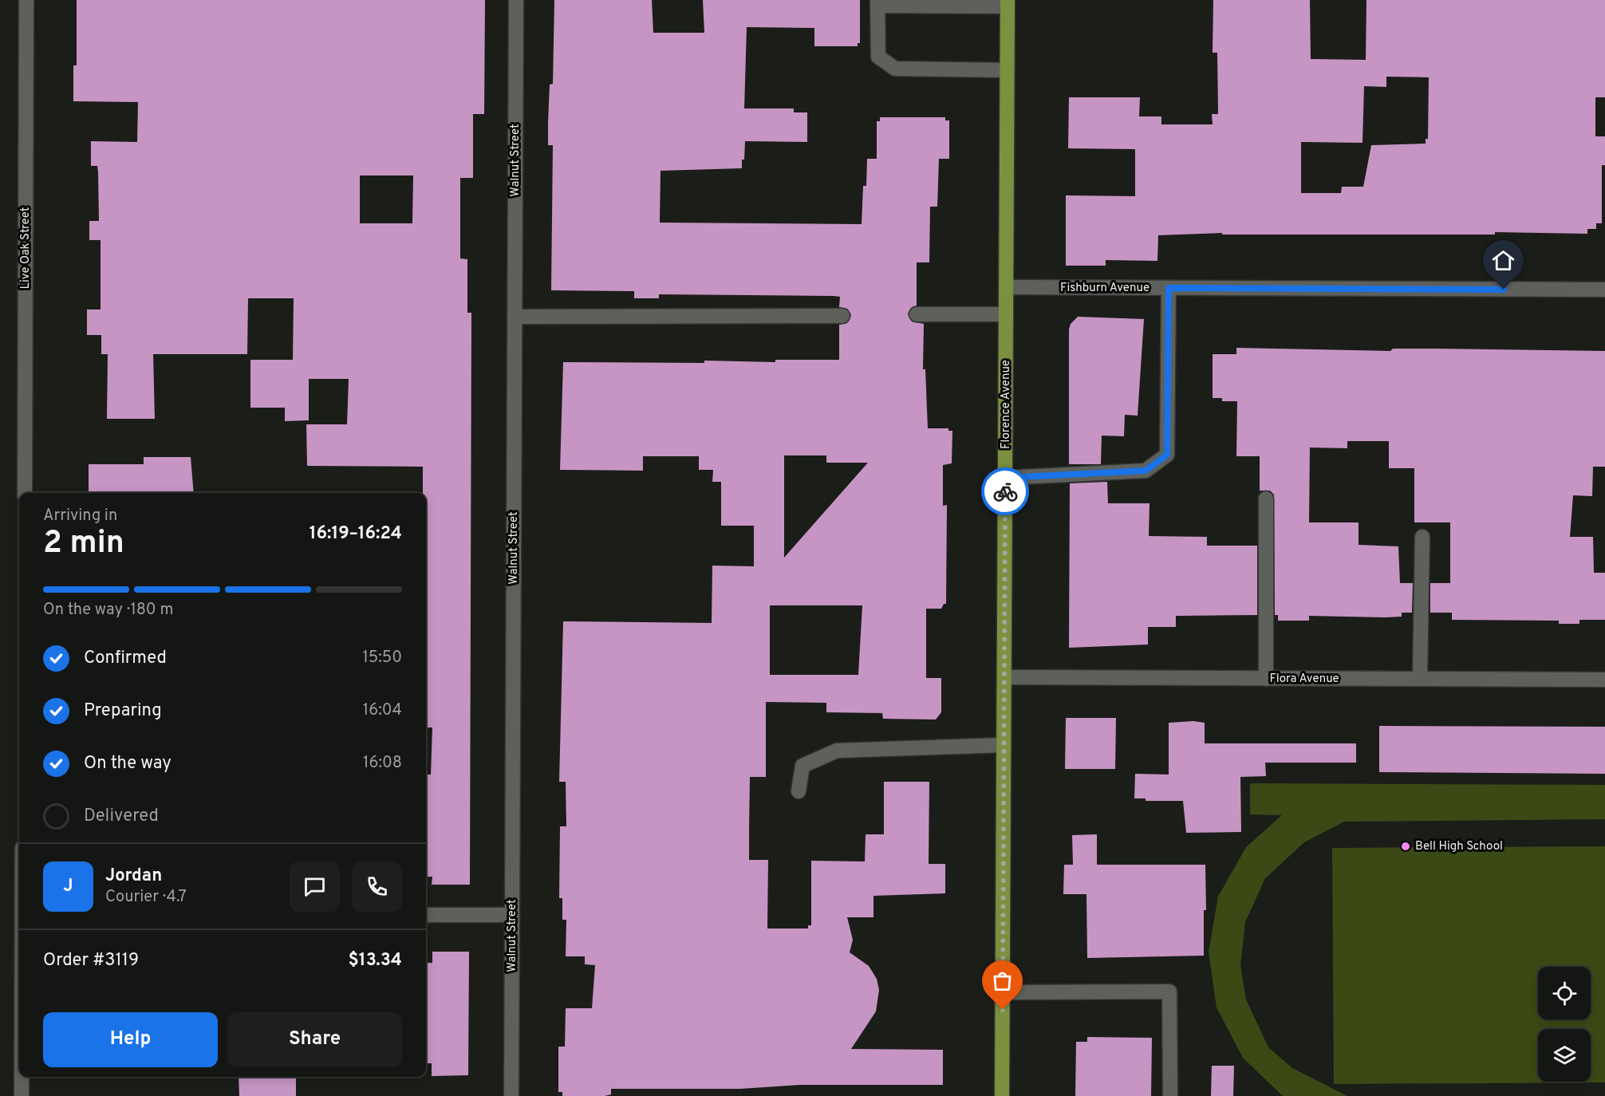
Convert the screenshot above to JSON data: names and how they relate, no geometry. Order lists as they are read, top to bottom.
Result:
{
  "streets": {
    "main road": ["Florence Avenue"],
    "street": [
      "Walnut Street",
      "Live Oak Street",
      "Fishburn Avenue",
      "Flora Avenue"
    ]
  },
  "crossings": [
    ["Fishburn Avenue", "Florence Avenue"],
    ["Florence Avenue", "Flora Avenue"]
  ],
  "places": ["Bell High School"],
  "page": {
    "heading": ["2 min", "Arriving in", "16:19–16:24"],
    "panel": [
      "Jordan",
      "Courier · 4.7",
      "Order #3119",
      "$13.34"
    ],
    "bar": "On the way · 180 m",
    "list": [
      ["Confirmed", "15:50"],
      ["Preparing", "16:04"],
      ["On the way", "16:08"],
      "Delivered"
    ],
    "round": "J",
    "buttons": ["Help", "Share"]
  }
}
